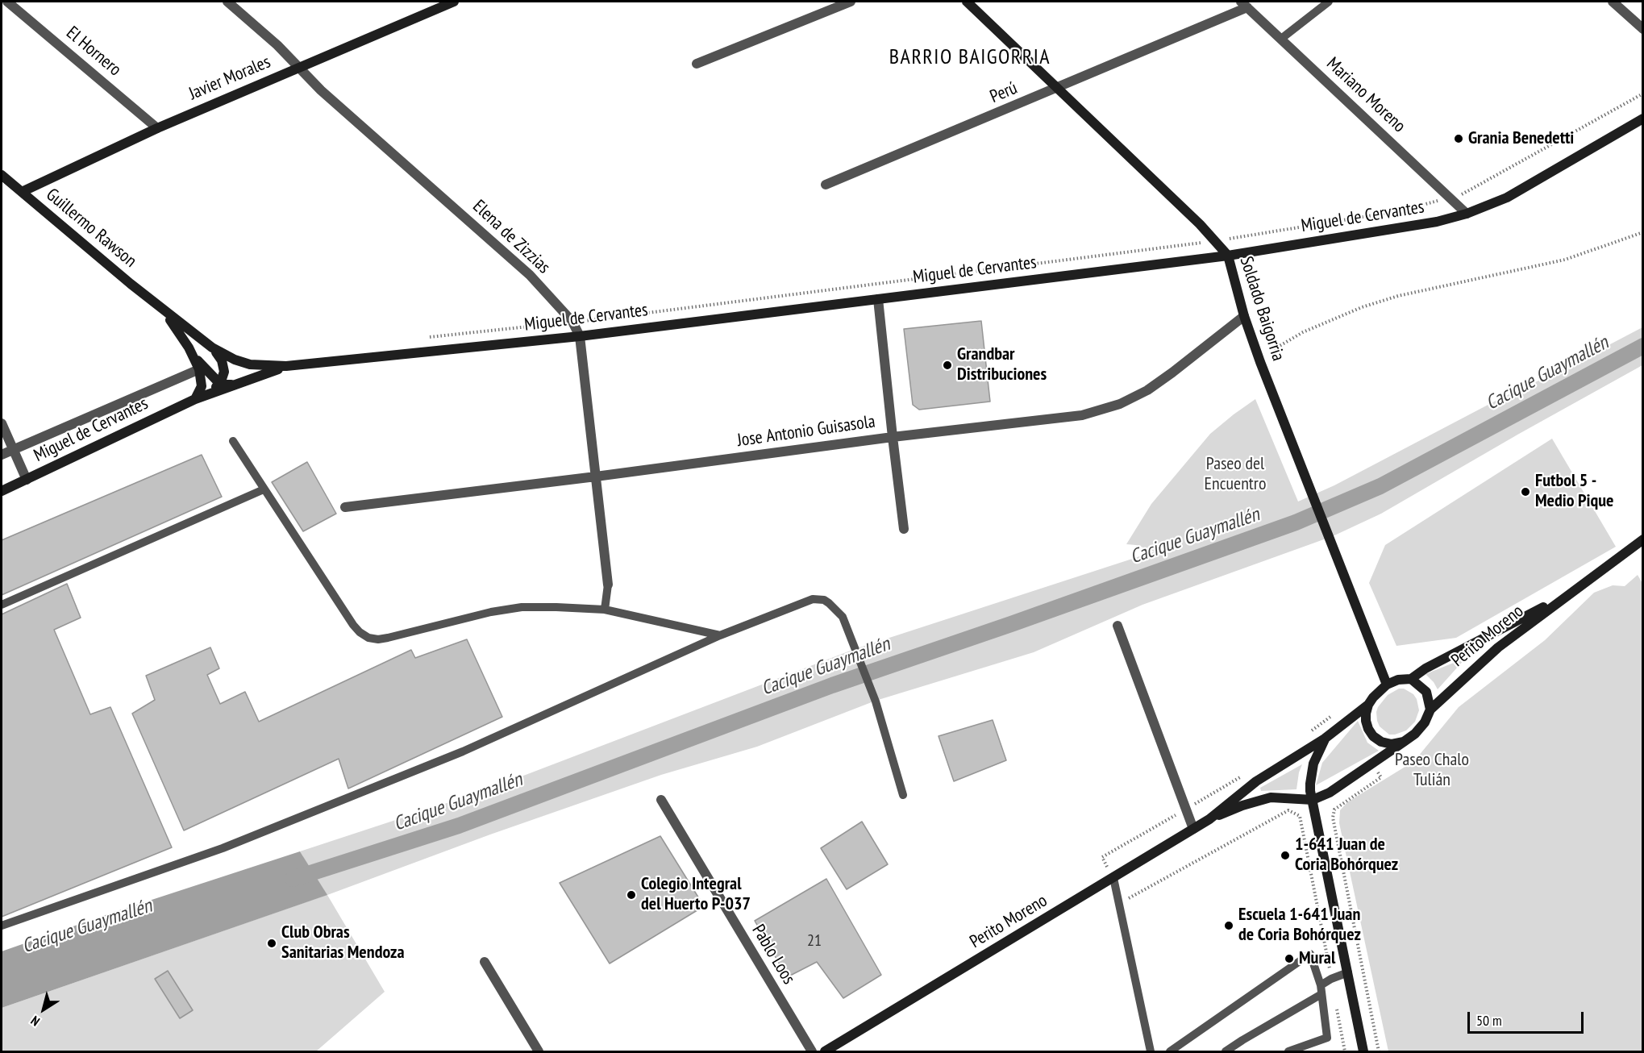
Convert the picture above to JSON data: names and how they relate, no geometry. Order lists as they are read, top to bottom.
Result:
{
  "streets": {
    "main road": [
      "Javier Morales",
      "Miguel de Cervantes",
      "Guillermo Rawson",
      "Soldado Baigorria",
      "Perito Moreno"
    ],
    "street": [
      "El Hornero",
      "Perú",
      "Mariano Moreno",
      "Elena de Zizzias",
      "Jose Antonio Guisasola",
      "Pablo Loos"
    ]
  },
  "crossings": [
    ["El Hornero", "Javier Morales"],
    ["Javier Morales", "Guillermo Rawson"],
    ["Javier Morales", "Elena de Zizzias"],
    ["Perú", "Mariano Moreno"],
    ["Perú", "Soldado Baigorria"],
    ["Mariano Moreno", "Miguel de Cervantes"],
    ["Miguel de Cervantes", "Guillermo Rawson"],
    ["Miguel de Cervantes", "Elena de Zizzias"],
    ["Miguel de Cervantes", "Soldado Baigorria"],
    ["Elena de Zizzias", "Jose Antonio Guisasola"],
    ["Soldado Baigorria", "Jose Antonio Guisasola"],
    ["Soldado Baigorria", "Perito Moreno"]
  ],
  "districts": ["BARRIO BAIGORRIA"],
  "water": ["Cacique Guaymallén"],
  "parks": ["Paseo del Encuentro", "Paseo Chalo Tulián"],
  "places": [
    "Grania Benedetti",
    "Grandbar Distribuciones",
    "Futbol 5 - Medio Pique",
    "1-641 Juan de Coria Bohórquez",
    "Colegio Integral del Huerto P-037",
    "Escuela 1-641 Juan de Coria Bohórquez",
    "Club Obras Sanitarias Mendoza",
    "Mural"
  ],
  "house_numbers": ["21"],
  "scale_bar": "50 m",
  "north": "bottom left"
}
